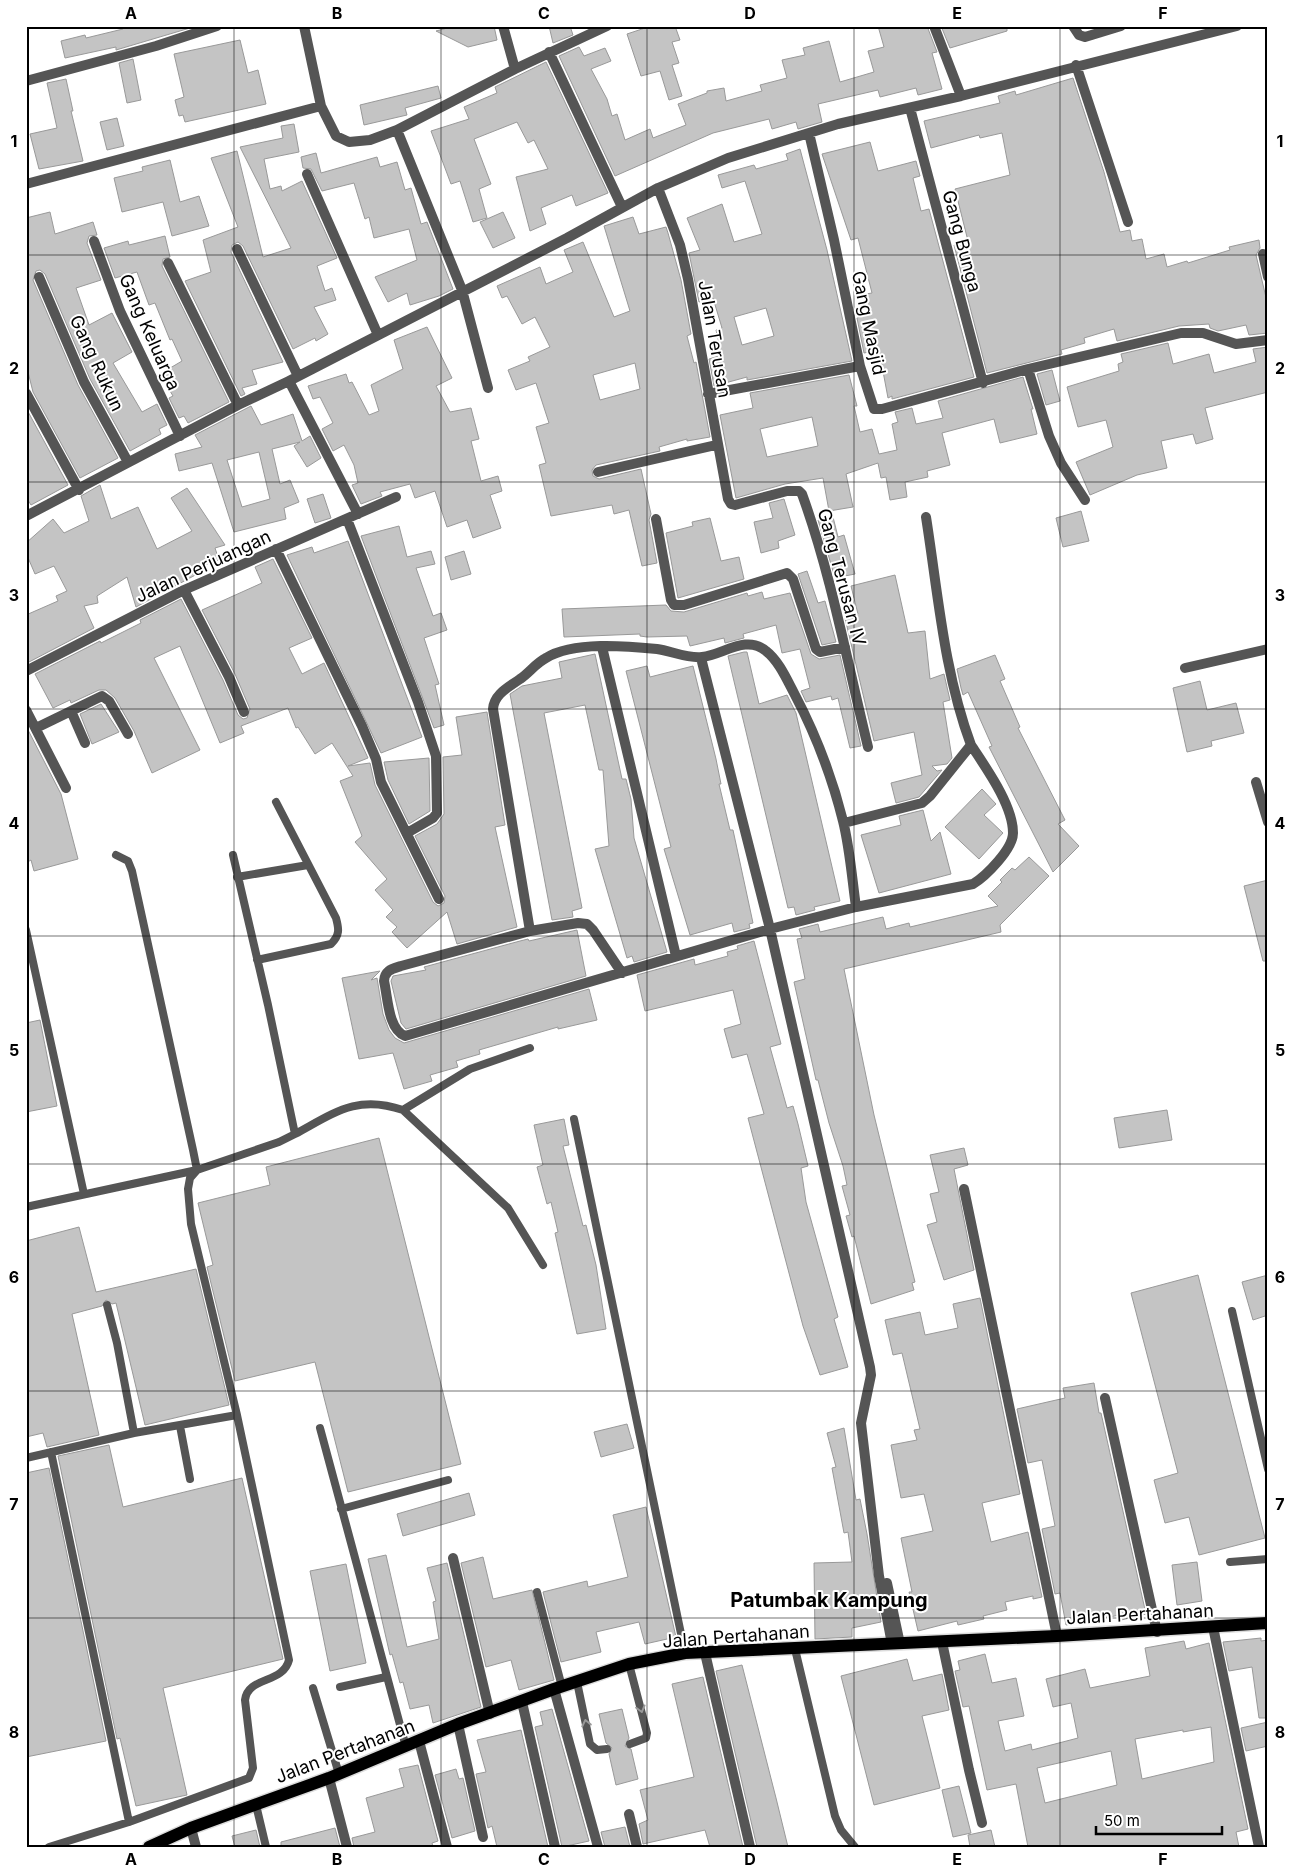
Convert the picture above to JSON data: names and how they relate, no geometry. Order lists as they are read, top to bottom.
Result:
{
  "streets": {
    "main road": ["Jalan Pertahanan"],
    "street": [
      "Gang Bunga",
      "Gang Masjid",
      "Gang Keluarga",
      "Jalan Terusan",
      "Gang Rukun",
      "Jalan Perjuangan",
      "Gang Terusan IV"
    ]
  },
  "crossings": [
    ["Gang Bunga", "Gang Masjid"],
    ["Jalan Terusan", "Gang Terusan IV"]
  ],
  "districts": ["Patumbak Kampung"],
  "scale_bar": "50 m",
  "grid": {
    "columns": [
      "A",
      "B",
      "C",
      "D",
      "E",
      "F"
    ],
    "rows": [
      "1",
      "2",
      "3",
      "4",
      "5",
      "6",
      "7",
      "8"
    ]
  }
}
